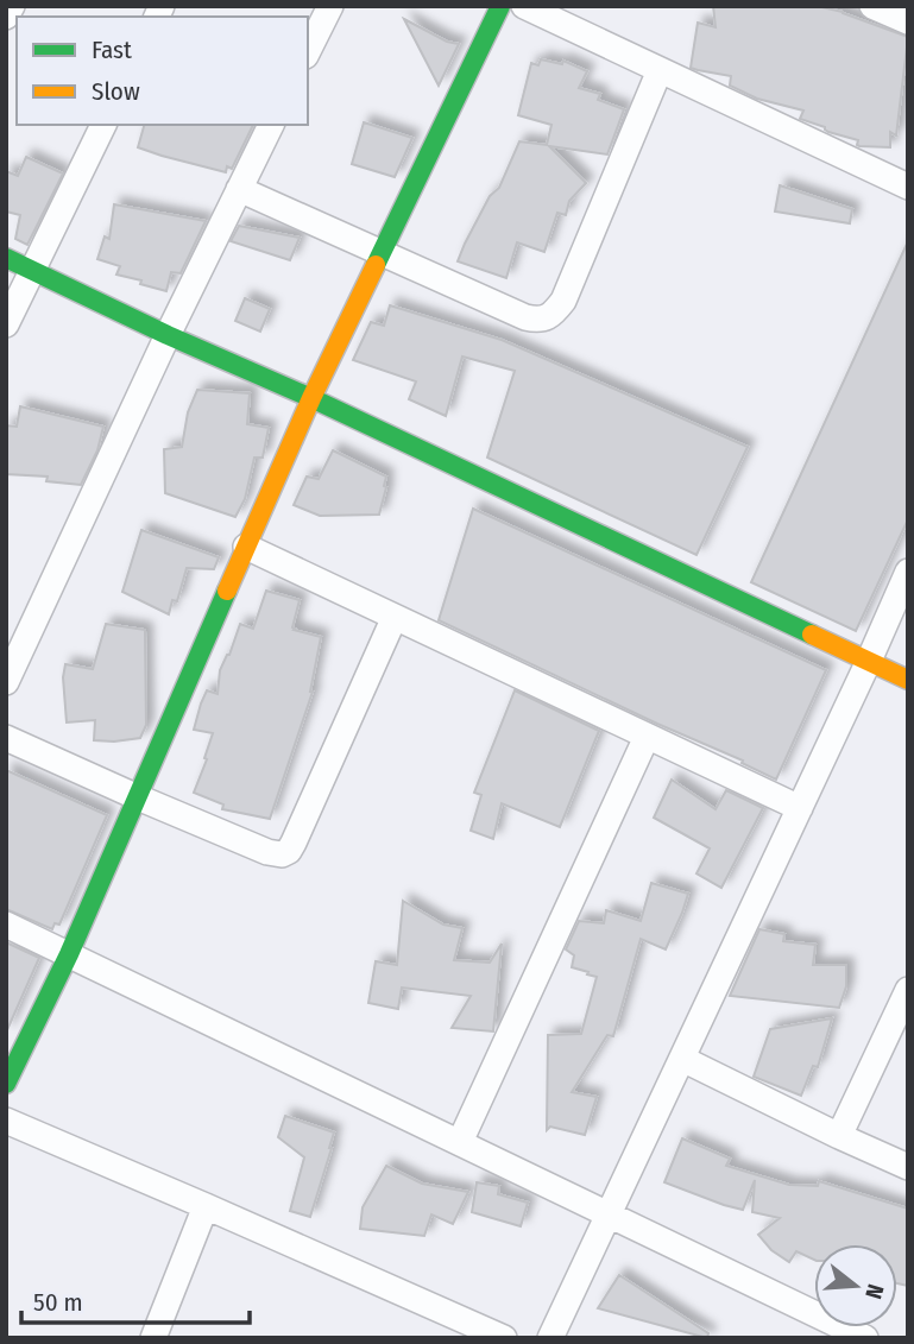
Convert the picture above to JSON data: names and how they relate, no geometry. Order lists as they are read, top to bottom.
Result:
{
  "legend": ["Fast", "Slow"],
  "scale_bar": "50 m",
  "north": "right"
}
